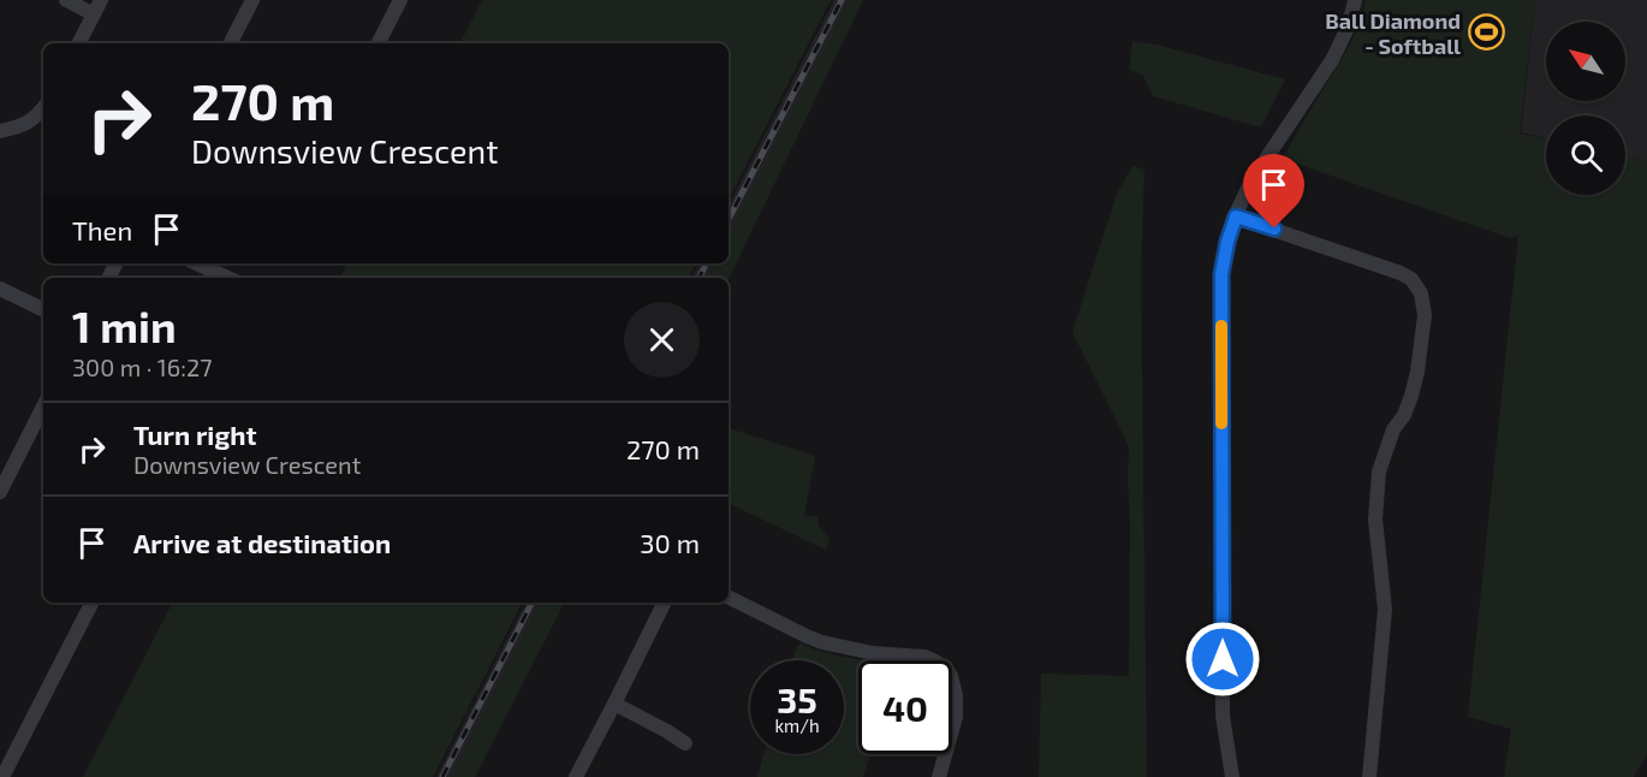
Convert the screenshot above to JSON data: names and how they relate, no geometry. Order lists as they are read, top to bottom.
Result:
{
  "places": {
    "sports": ["Ball Diamond - Softball"]
  },
  "north": "top left",
  "page": {
    "turn": ["270 m", "Downsview Crescent"],
    "then": "Then",
    "heading": ["1 min", "300 m · 16:27"],
    "list": [
      {
        "name": "Turn right",
        "note": "Downsview Crescent",
        "value": "270 m"
      },
      {
        "name": "Arrive at destination",
        "value": "30 m"
      }
    ],
    "speed": "35 km/h",
    "limit": "40"
  }
}
